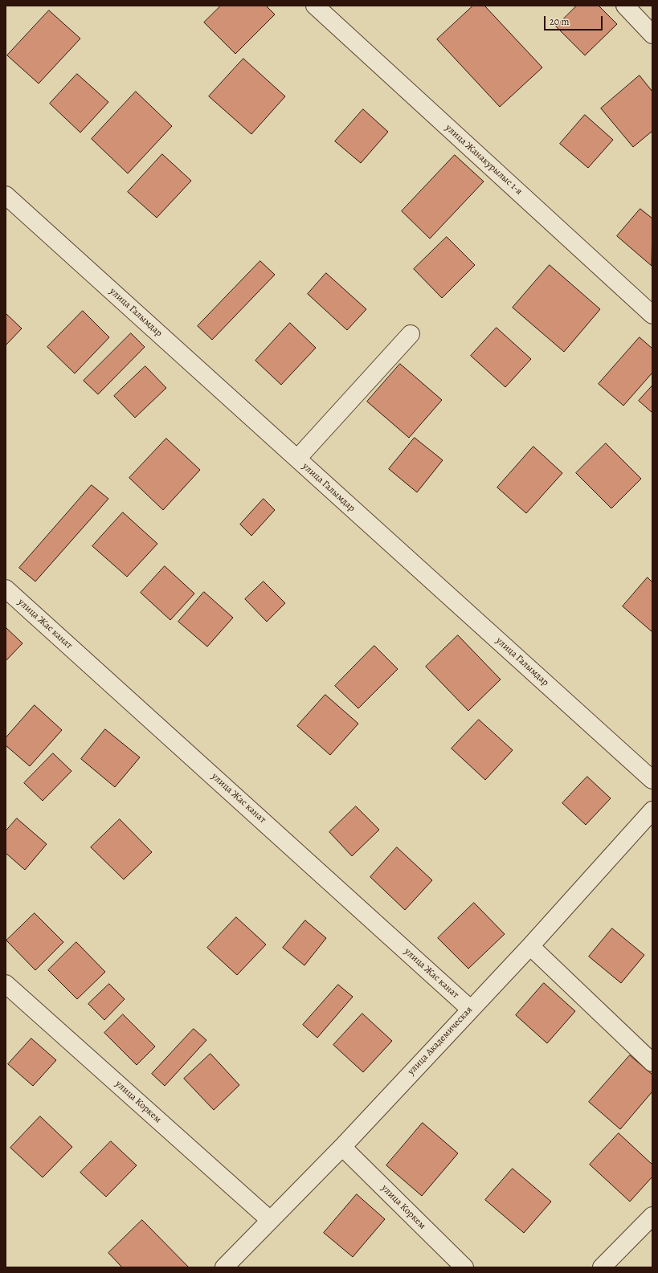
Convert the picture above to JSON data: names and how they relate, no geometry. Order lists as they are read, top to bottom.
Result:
{
  "streets": {
    "street": [
      "улица Жанакурылыс 1-я",
      "улица Галымдар",
      "улица Жас канат",
      "улица Академическая",
      "улица Коркем"
    ]
  },
  "crossings": [
    ["улица Жас канат", "улица Академическая"],
    ["улица Академическая", "улица Коркем"]
  ],
  "scale_bar": "20 m"
}
